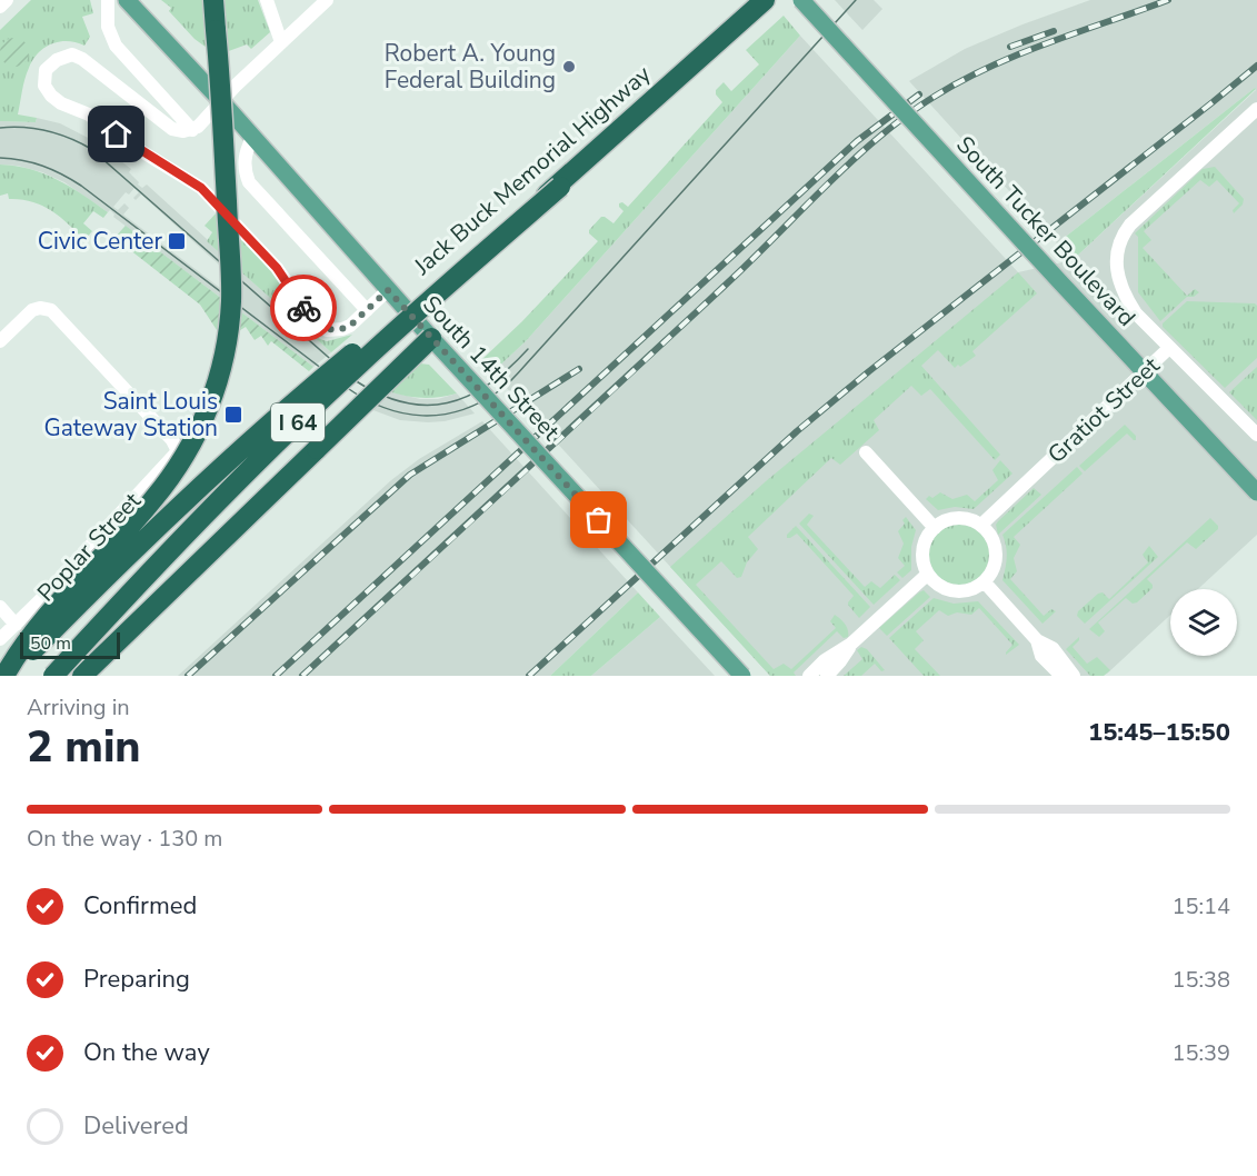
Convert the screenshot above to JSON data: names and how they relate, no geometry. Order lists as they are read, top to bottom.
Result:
{
  "streets": {
    "highway": ["Jack Buck Memorial Highway", "I 64"],
    "main road": ["South Tucker Boulevard", "South 14th Street"],
    "street": ["Gratiot Street", "Poplar Street"]
  },
  "places": {
    "other": ["Robert A. Young Federal Building"],
    "transit": ["Civic Center", "Saint Louis Gateway Station"]
  },
  "scale_bar": "50 m",
  "page": {
    "scale": "50 m",
    "heading": ["2 min", "Arriving in", "15:45–15:50"],
    "bar": "On the way · 130 m",
    "list": [
      ["Confirmed", "15:14"],
      ["Preparing", "15:38"],
      ["On the way", "15:39"],
      "Delivered"
    ]
  }
}
